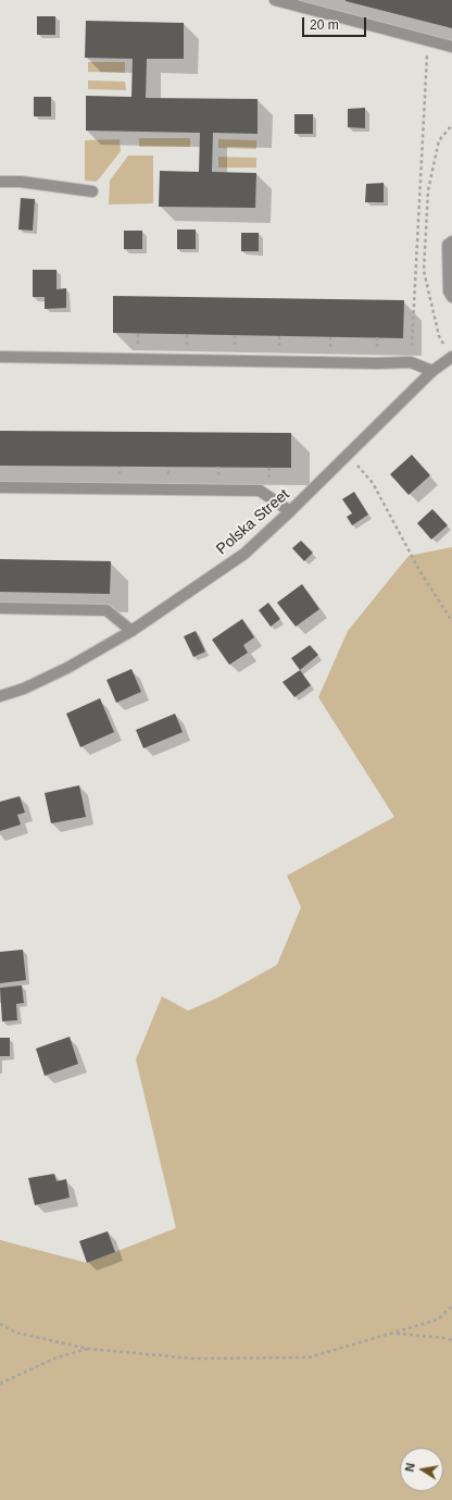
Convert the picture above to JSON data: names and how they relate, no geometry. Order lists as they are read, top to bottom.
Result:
{
  "streets": {
    "street": ["Polska Street"]
  },
  "scale_bar": "20 m",
  "north": "left"
}
